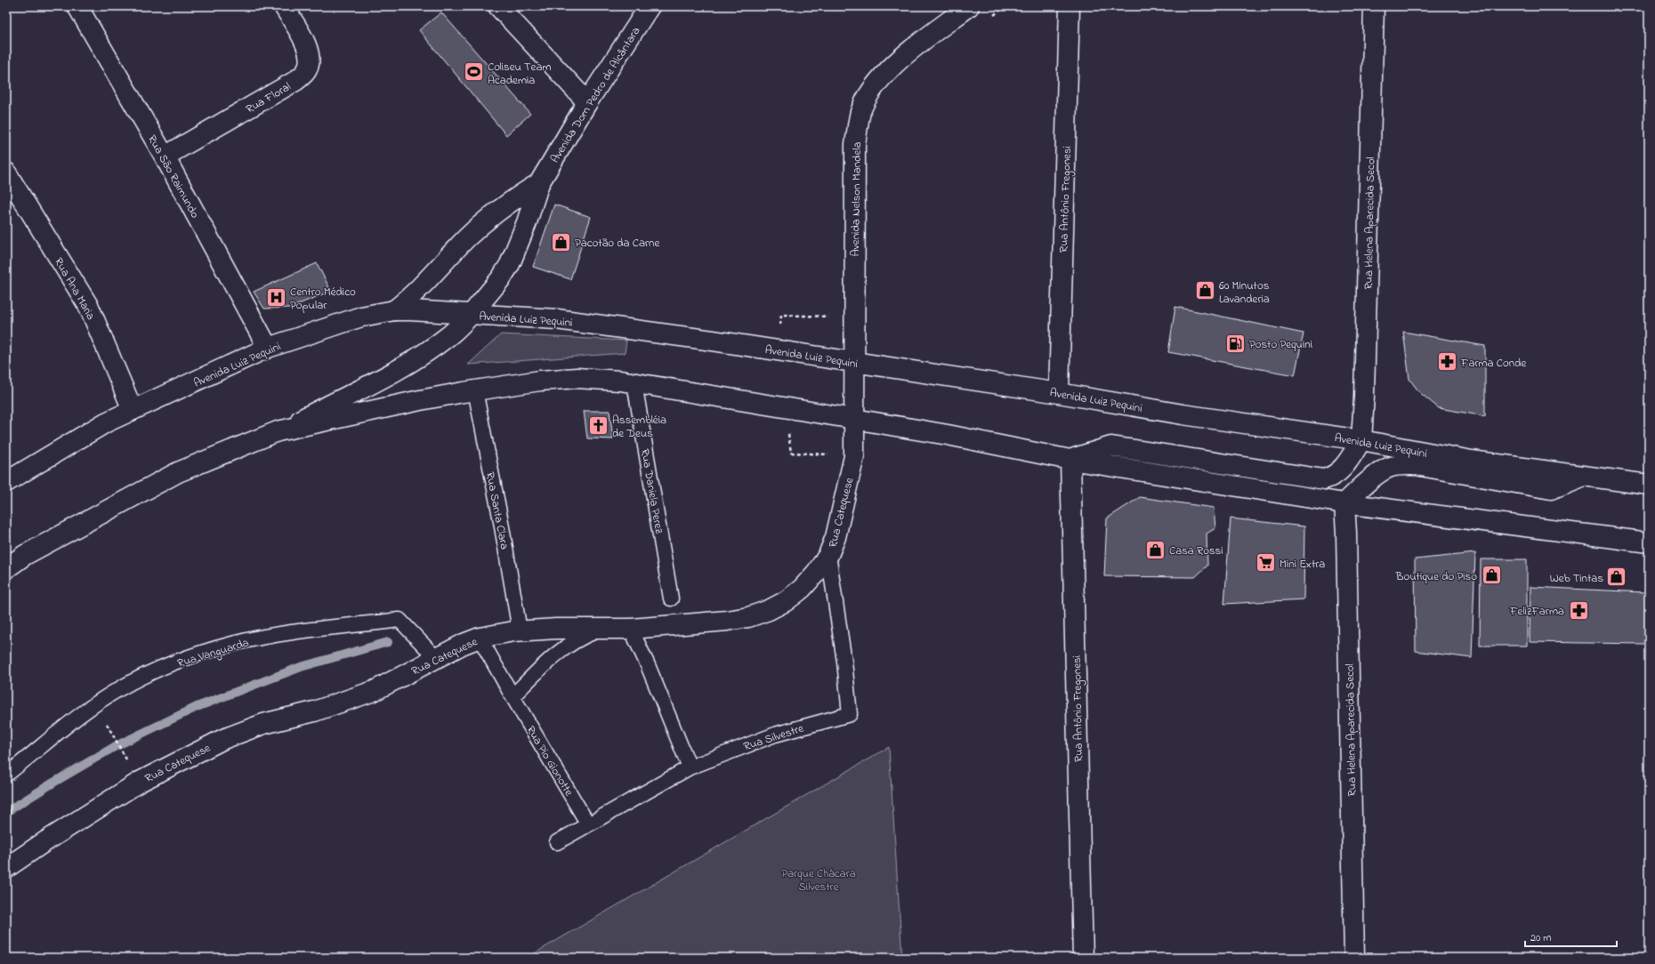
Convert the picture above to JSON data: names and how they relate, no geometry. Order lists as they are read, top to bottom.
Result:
{
  "streets": {
    "street": [
      "Avenida Dom Pedro de Alcântara",
      "Rua Floral",
      "Rua São Raimundo",
      "Avenida Nelson Mandela",
      "Rua Antônio Fregonesi",
      "Rua Helena Aparecida Secol",
      "Rua Ana Maria",
      "Avenida Luiz Pequini",
      "Rua Catequese"
    ],
    "lane": [
      "Rua Daniela Perez",
      "Rua Santa Clara",
      "Rua Vanguarda",
      "Rua Silvestre",
      "Rua Pio Gionotte"
    ]
  },
  "crossings": [
    ["Avenida Dom Pedro de Alcântara", "Avenida Luiz Pequini"],
    ["Rua Floral", "Rua São Raimundo"],
    ["Rua São Raimundo", "Avenida Luiz Pequini"],
    ["Avenida Nelson Mandela", "Avenida Luiz Pequini"],
    ["Avenida Nelson Mandela", "Rua Catequese"],
    ["Rua Antônio Fregonesi", "Avenida Luiz Pequini"],
    ["Rua Helena Aparecida Secol", "Avenida Luiz Pequini"],
    ["Rua Ana Maria", "Avenida Luiz Pequini"],
    ["Rua Santa Clara", "Rua Catequese"],
    ["Rua Catequese", "Rua Vanguarda"],
    ["Rua Catequese", "Rua Silvestre"],
    ["Rua Catequese", "Rua Pio Gionotte"],
    ["Rua Silvestre", "Rua Pio Gionotte"]
  ],
  "parks": ["Parque Chácara Silvestre"],
  "places": {
    "sports": ["Coliseu Team Academia"],
    "shop": [
      "Pacotão da Carne",
      "60 Minutos Lavanderia",
      "Casa Rossi",
      "Boutique do Piso",
      "Web Tintas"
    ],
    "hospital": ["Centro Médico Popular"],
    "fuel station": ["Posto Pequini"],
    "pharmacy": ["Farma Conde", "FelizFarma"],
    "church": ["Assembléia de Deus"],
    "supermarket": ["Mini Extra"]
  },
  "scale_bar": "20 m"
}
